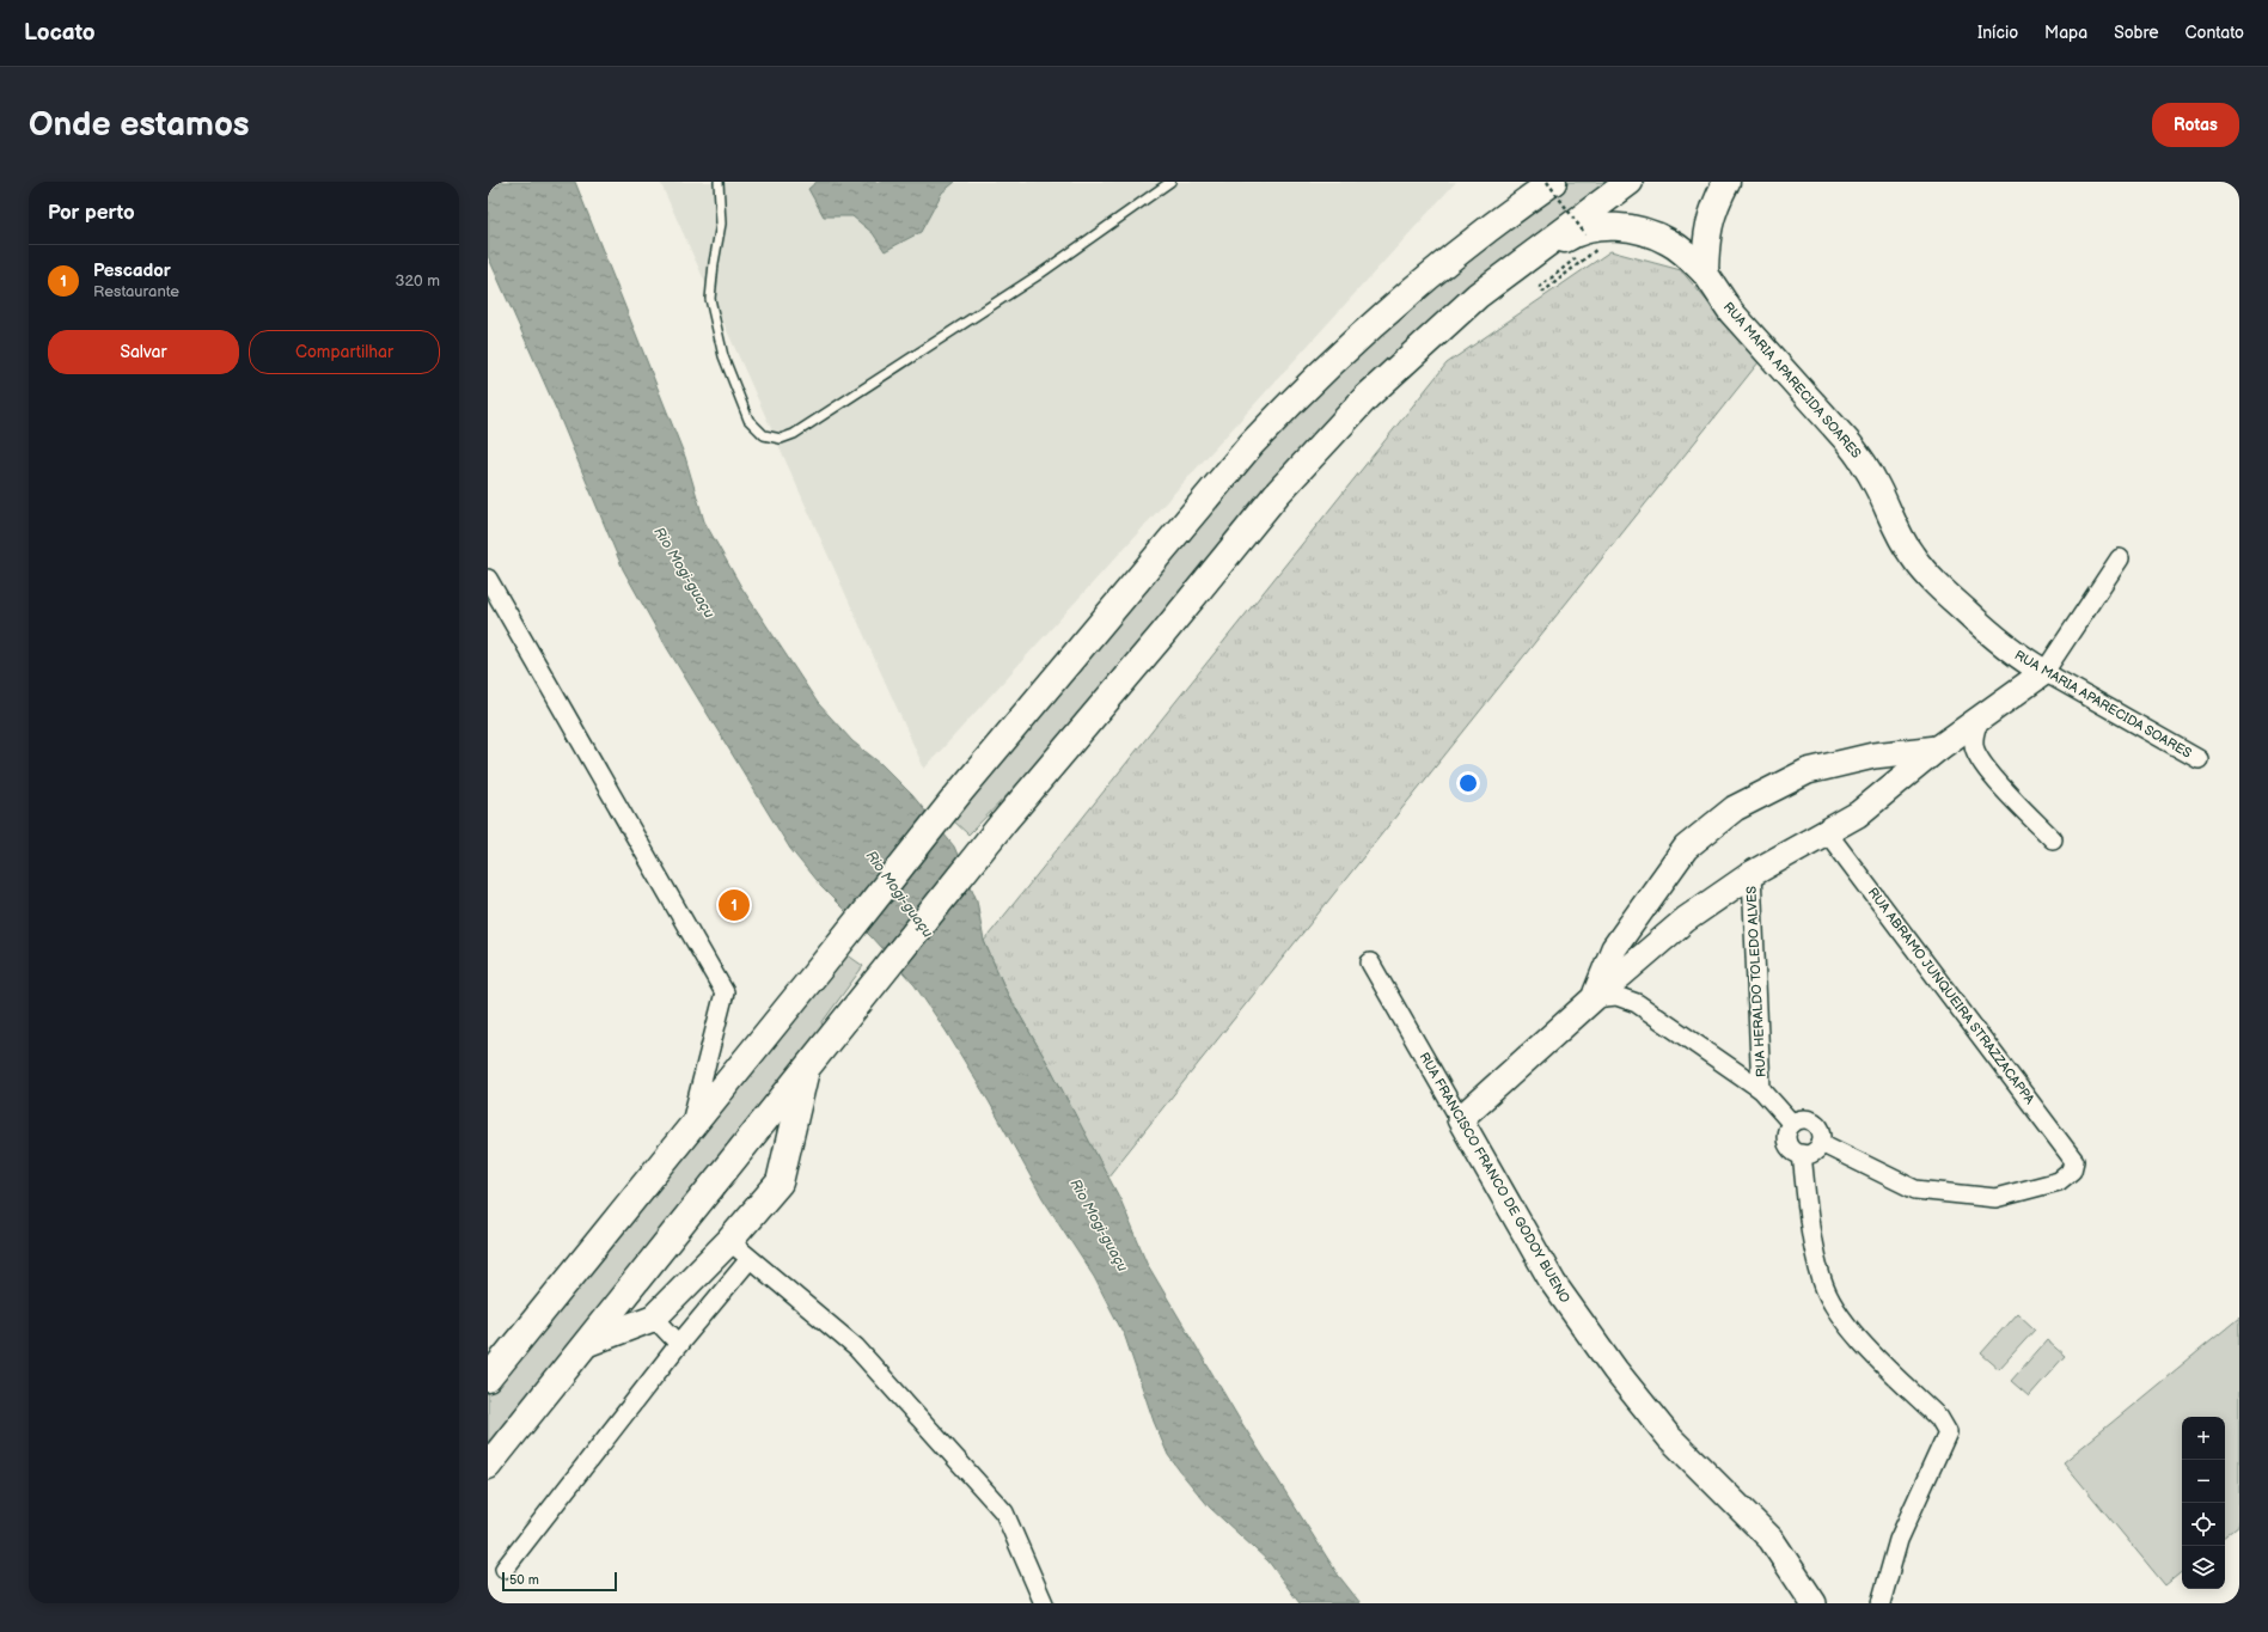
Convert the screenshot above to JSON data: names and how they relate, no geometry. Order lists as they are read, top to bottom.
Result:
{
  "streets": {
    "street": [
      "RUA MARIA APARECIDA SOARES",
      "RUA HERALDO TOLEDO ALVES",
      "RUA ABRAMO JUNQUEIRA STRAZZACAPPA",
      "RUA FRANCISCO FRANCO DE GODOY BUENO"
    ]
  },
  "water": ["Rio Mogi-guaçu"],
  "scale_bar": "50 m",
  "page": {
    "header": "Locato",
    "nav": [
      "Início",
      "Mapa",
      "Sobre",
      "Contato"
    ],
    "buttons": [
      "Rotas",
      ["Salvar", "Compartilhar"]
    ],
    "title": "Onde estamos",
    "heading": "Por perto",
    "list": [
      {
        "mark": "1",
        "name": "Pescador",
        "note": "Restaurante",
        "value": "320 m"
      }
    ],
    "pins": "1",
    "map_buttons": ["+", "−"],
    "scale": "50 m"
  }
}
